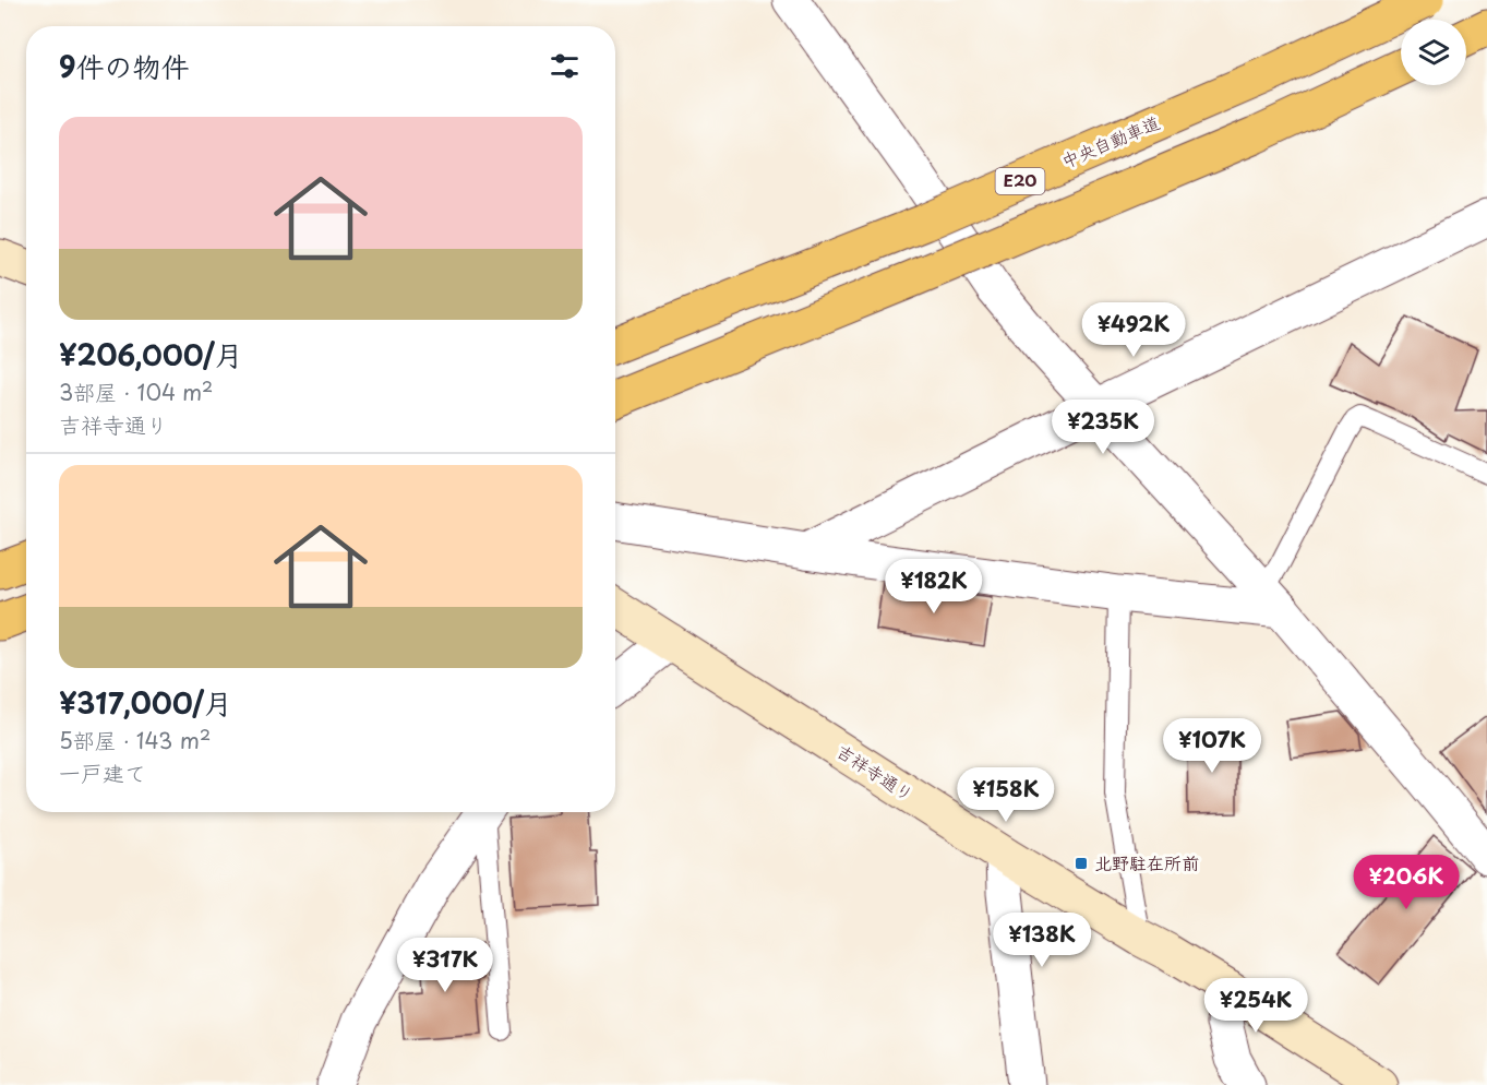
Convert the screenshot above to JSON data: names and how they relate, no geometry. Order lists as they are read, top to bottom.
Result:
{
  "streets": {
    "highway": ["中央自動車道", "E20"],
    "main road": ["吉祥寺通り"]
  },
  "places": {
    "transit": ["北野駐在所前"]
  },
  "page": {
    "heading": "9件の物件",
    "list": [
      {
        "name": "¥206,000/月",
        "note": "3部屋 · 104 m² · 吉祥寺通り"
      },
      {
        "name": "¥317,000/月",
        "note": "5部屋 · 143 m² · 一戸建て"
      }
    ],
    "price": [
      "¥492K",
      "¥235K",
      "¥182K",
      "¥107K",
      "¥158K",
      "¥206K",
      "¥138K",
      "¥317K",
      "¥254K"
    ]
  }
}
